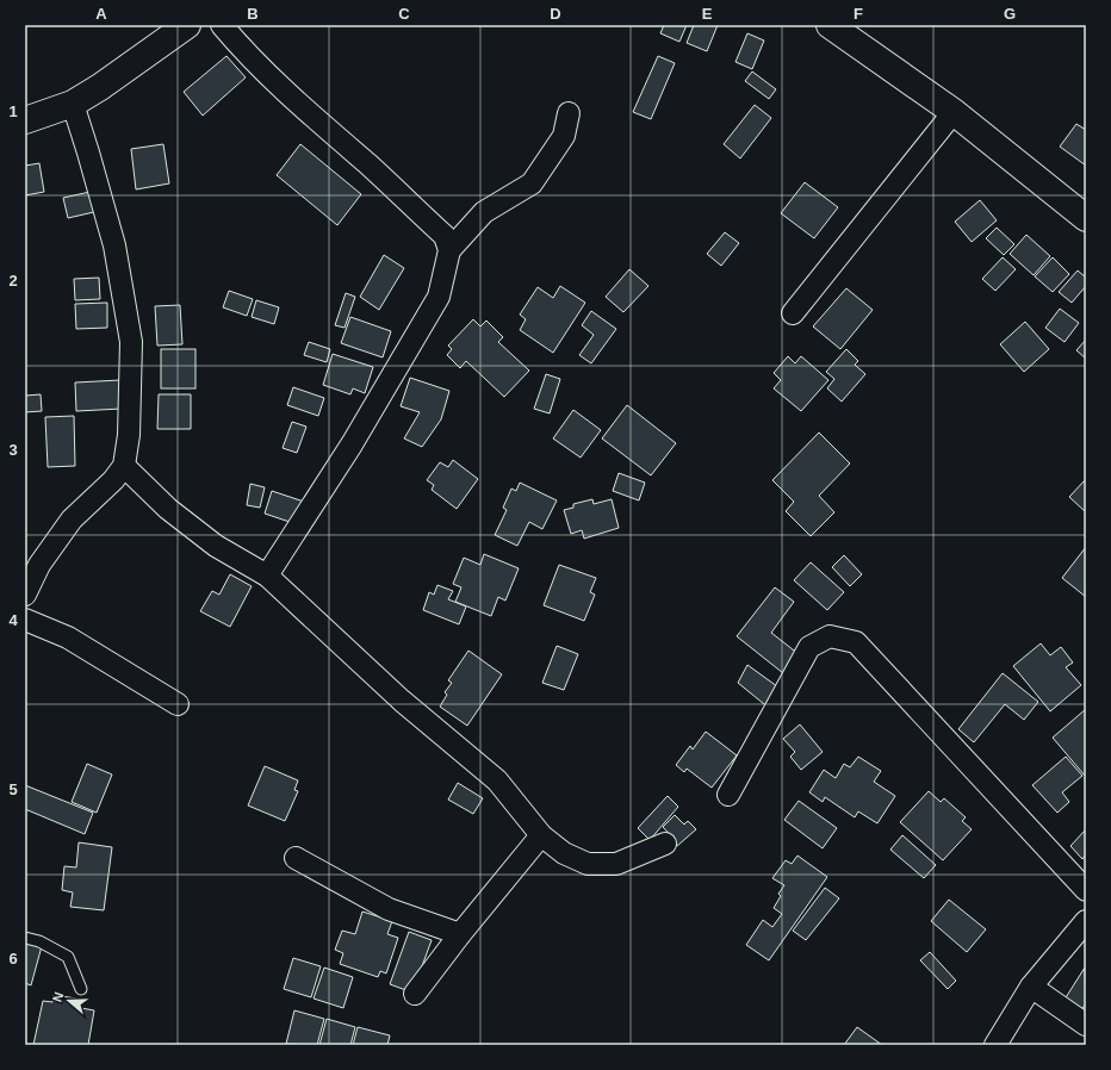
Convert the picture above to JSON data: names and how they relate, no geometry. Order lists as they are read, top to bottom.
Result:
{
  "north": "left",
  "grid": {
    "columns": [
      "A",
      "B",
      "C",
      "D",
      "E",
      "F",
      "G"
    ],
    "rows": [
      "1",
      "2",
      "3",
      "4",
      "5",
      "6"
    ]
  }
}
